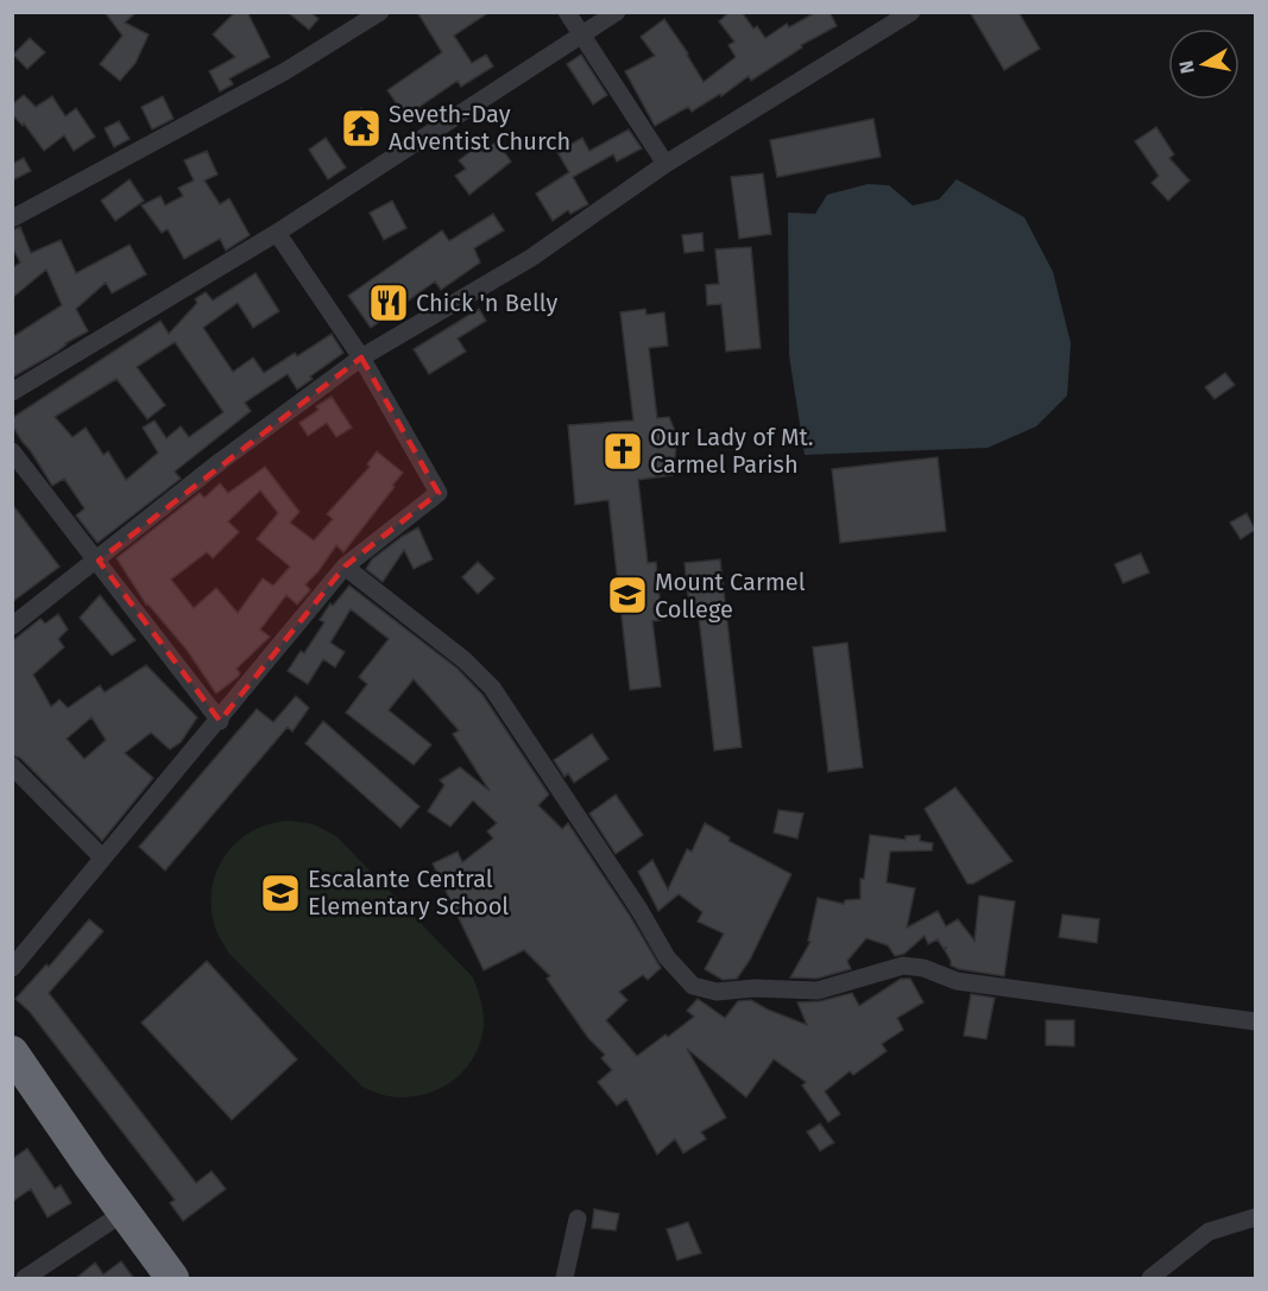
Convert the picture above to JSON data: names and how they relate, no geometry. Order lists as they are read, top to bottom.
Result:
{
  "places": {
    "temple": ["Seveth-Day Adventist Church"],
    "restaurant": ["Chick 'n Belly"],
    "church": ["Our Lady of Mt. Carmel Parish"],
    "school or university": ["Mount Carmel College", "Escalante Central Elementary School"]
  },
  "north": "left"
}
